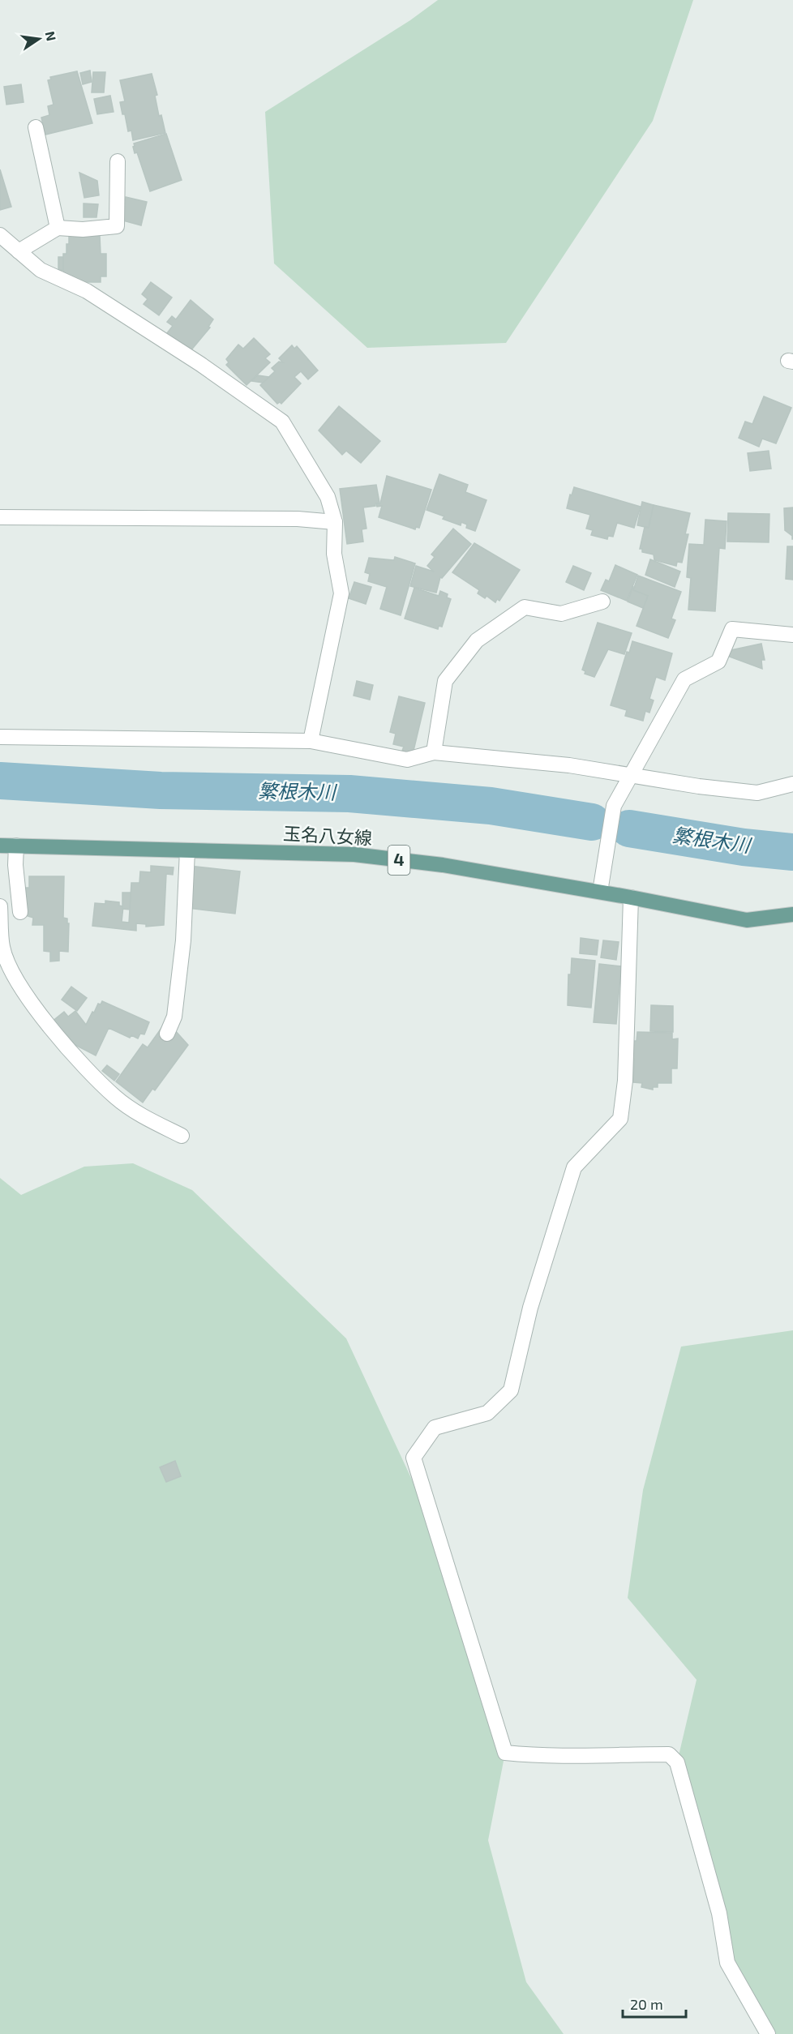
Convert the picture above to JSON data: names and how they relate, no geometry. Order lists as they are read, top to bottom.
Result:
{
  "streets": {
    "main road": ["玉名八女線", "4"]
  },
  "water": ["繁根木川"],
  "scale_bar": "20 m",
  "north": "right"
}
